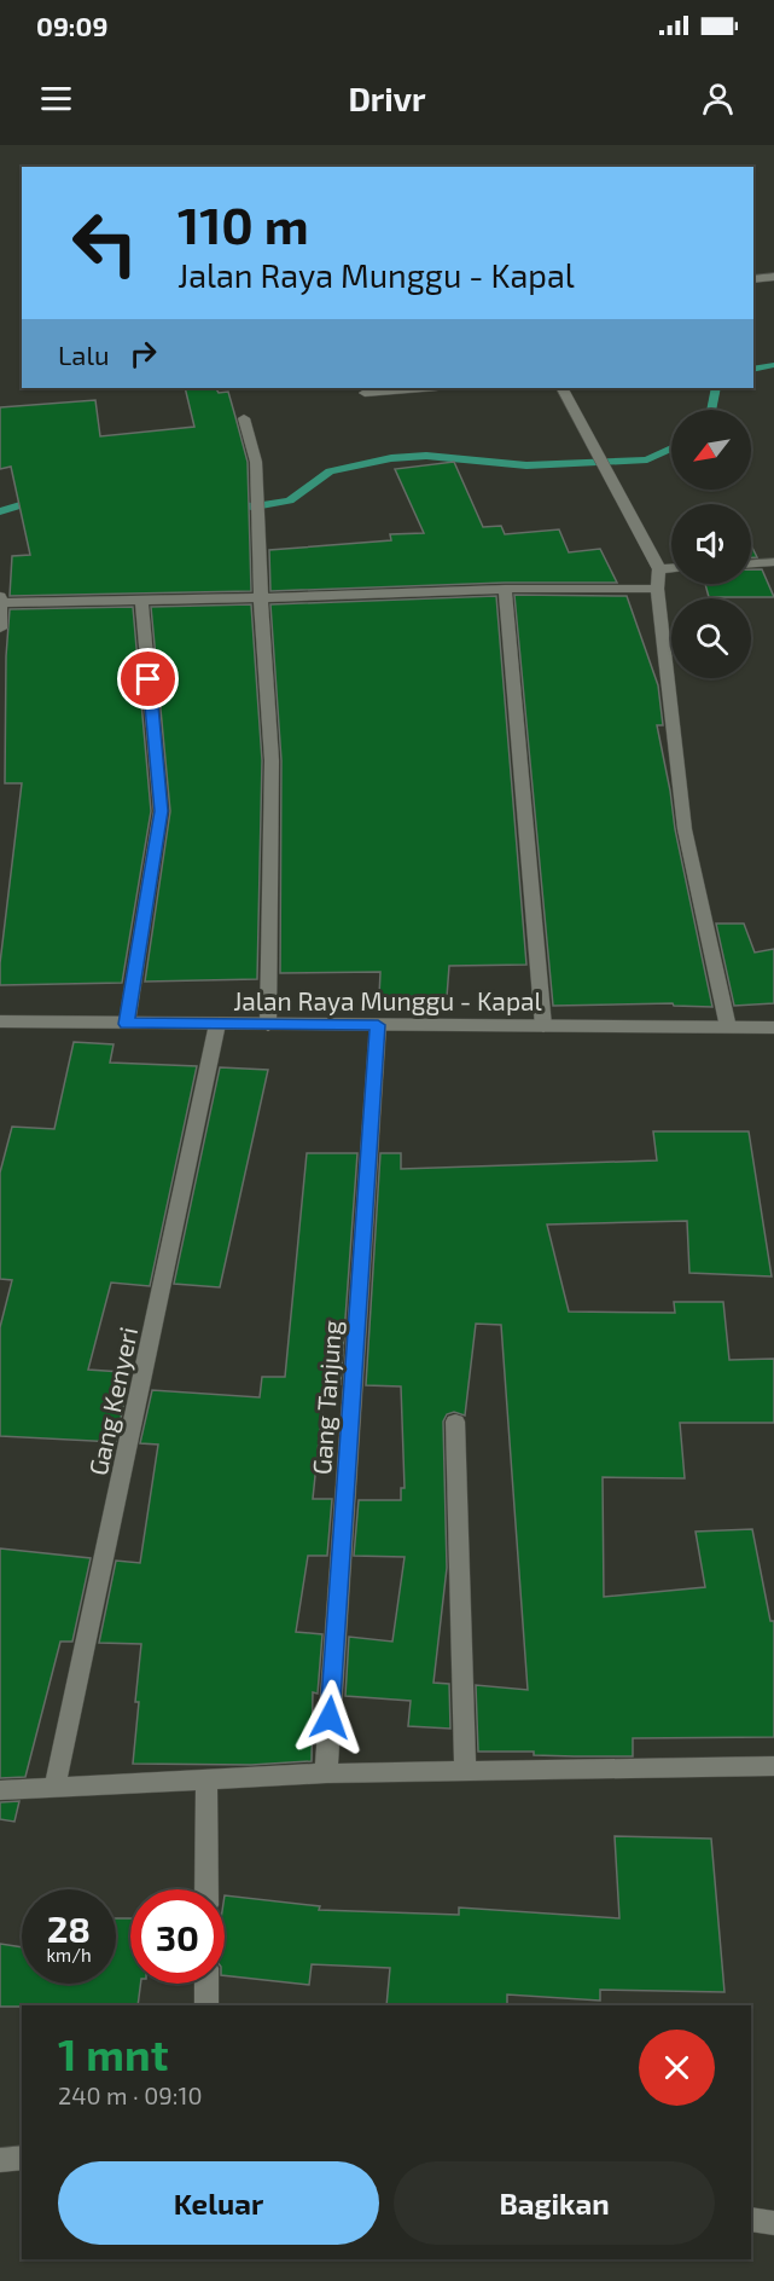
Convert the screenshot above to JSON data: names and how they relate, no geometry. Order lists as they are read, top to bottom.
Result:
{
  "streets": {
    "street": ["Jalan Raya Munggu - Kapal", "Gang Tanjung", "Gang Kenyeri"]
  },
  "crossings": [
    ["Jalan Raya Munggu - Kapal", "Gang Tanjung"],
    ["Jalan Raya Munggu - Kapal", "Gang Kenyeri"]
  ],
  "north": "bottom left",
  "page": {
    "status": "09:09",
    "header": "Drivr",
    "turn": ["110 m", "Jalan Raya Munggu - Kapal"],
    "then": "Lalu",
    "speed": "28 km/h",
    "limit": "30",
    "heading": ["1 mnt", "240 m · 09:10"],
    "buttons": ["Keluar", "Bagikan"]
  }
}
